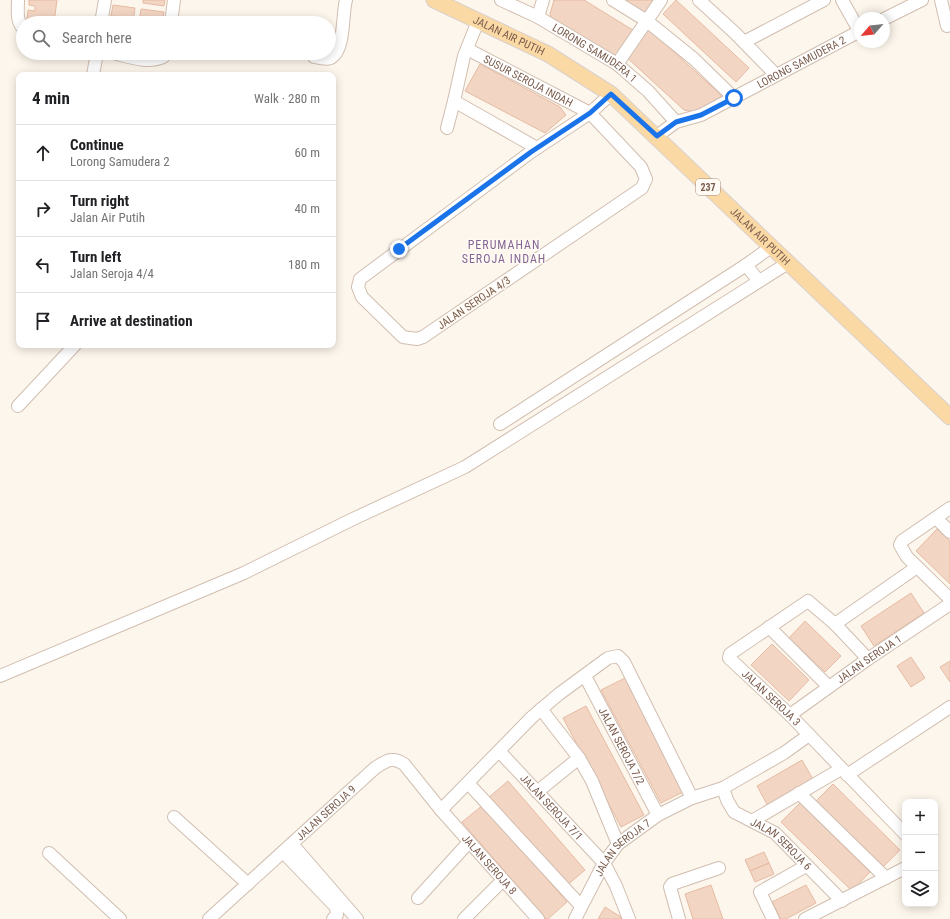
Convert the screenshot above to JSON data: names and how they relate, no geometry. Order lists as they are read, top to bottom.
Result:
{
  "streets": {
    "main road": ["JALAN AIR PUTIH", "237"],
    "street": [
      "LORONG SAMUDERA 1",
      "LORONG SAMUDERA 2",
      "SUSUR SEROJA INDAH",
      "JALAN SEROJA 4/3",
      "JALAN SEROJA 1",
      "JALAN SEROJA 3",
      "JALAN SEROJA 7/2",
      "JALAN SEROJA 7/1",
      "JALAN SEROJA 9",
      "JALAN SEROJA 6",
      "JALAN SEROJA 7",
      "JALAN SEROJA 8"
    ]
  },
  "crossings": [
    ["JALAN AIR PUTIH", "LORONG SAMUDERA 2"],
    ["LORONG SAMUDERA 1", "LORONG SAMUDERA 2"],
    ["SUSUR SEROJA INDAH", "JALAN SEROJA 4/3"],
    ["JALAN SEROJA 1", "JALAN SEROJA 3"],
    ["JALAN SEROJA 3", "JALAN SEROJA 7"],
    ["JALAN SEROJA 7/2", "JALAN SEROJA 7"],
    ["JALAN SEROJA 7/1", "JALAN SEROJA 7"],
    ["JALAN SEROJA 9", "JALAN SEROJA 8"],
    ["JALAN SEROJA 6", "JALAN SEROJA 7"]
  ],
  "districts": ["PERUMAHAN SEROJA INDAH"],
  "north": "bottom left",
  "page": {
    "search": "Search here",
    "heading": ["4 min", "Walk · 280 m"],
    "list": [
      ["Continue", "Lorong Samudera 2", "60 m"],
      ["Turn right", "Jalan Air Putih", "40 m"],
      ["Turn left", "Jalan Seroja 4/4", "180 m"],
      "Arrive at destination"
    ],
    "map_buttons": ["+", "−"]
  }
}
